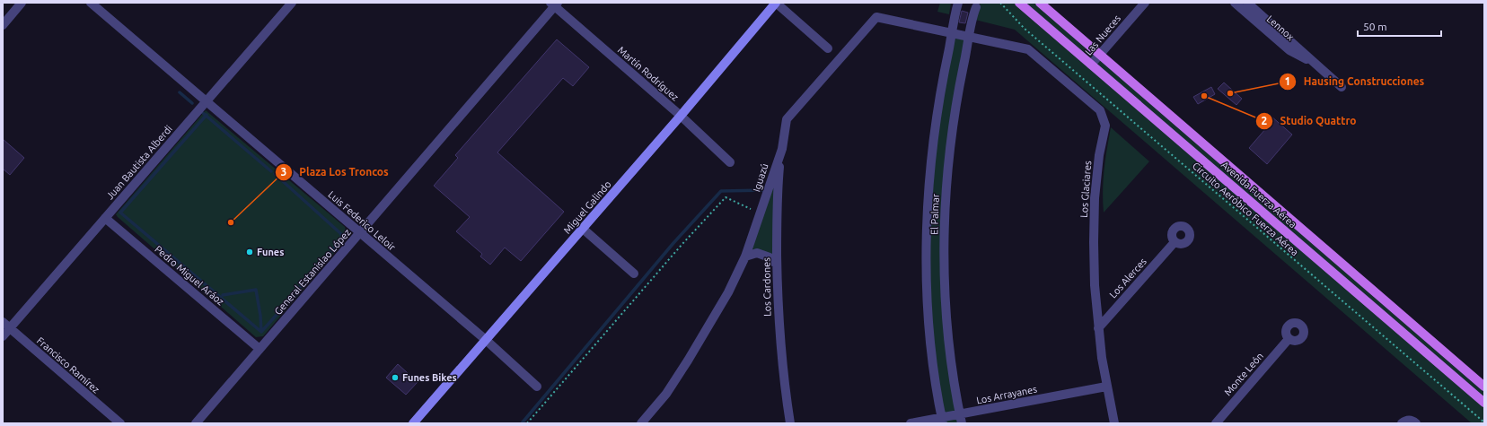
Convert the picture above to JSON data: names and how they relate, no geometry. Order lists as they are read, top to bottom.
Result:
{
  "streets": {
    "main road": ["Avenida Fuerza Aérea", "Miguel Galindo"],
    "street": [
      "Lennox",
      "Las Nueces",
      "Martín Rodríguez",
      "Juan Bautista Alberdi",
      "Iguazú",
      "Los Glaciares",
      "El Palmar",
      "Luis Federico Leloir",
      "General Estanislao López",
      "Pedro Miguel Aráoz",
      "Los Alerces",
      "Los Cardones",
      "Francisco Ramírez",
      "Monte León",
      "Los Arrayanes"
    ],
    "path": ["Circuito Aeróbico Fuerza Aérea"]
  },
  "crossings": [
    ["Las Nueces", "Avenida Fuerza Aérea"],
    ["Martín Rodríguez", "Miguel Galindo"],
    ["Martín Rodríguez", "General Estanislao López"],
    ["Juan Bautista Alberdi", "Luis Federico Leloir"],
    ["Juan Bautista Alberdi", "Pedro Miguel Aráoz"],
    ["Juan Bautista Alberdi", "Francisco Ramírez"],
    ["Iguazú", "Los Glaciares"],
    ["Iguazú", "El Palmar"],
    ["Iguazú", "Los Cardones"],
    ["Los Glaciares", "El Palmar"],
    ["Los Glaciares", "Los Alerces"],
    ["Los Glaciares", "Los Arrayanes"],
    ["Miguel Galindo", "Luis Federico Leloir"],
    ["El Palmar", "Los Arrayanes"],
    ["Luis Federico Leloir", "General Estanislao López"],
    ["General Estanislao López", "Pedro Miguel Aráoz"]
  ],
  "places": [
    "Hausing Construcciones",
    "Studio Quattro",
    "Plaza Los Troncos",
    "Funes",
    "Funes Bikes"
  ],
  "scale_bar": "50 m"
}
